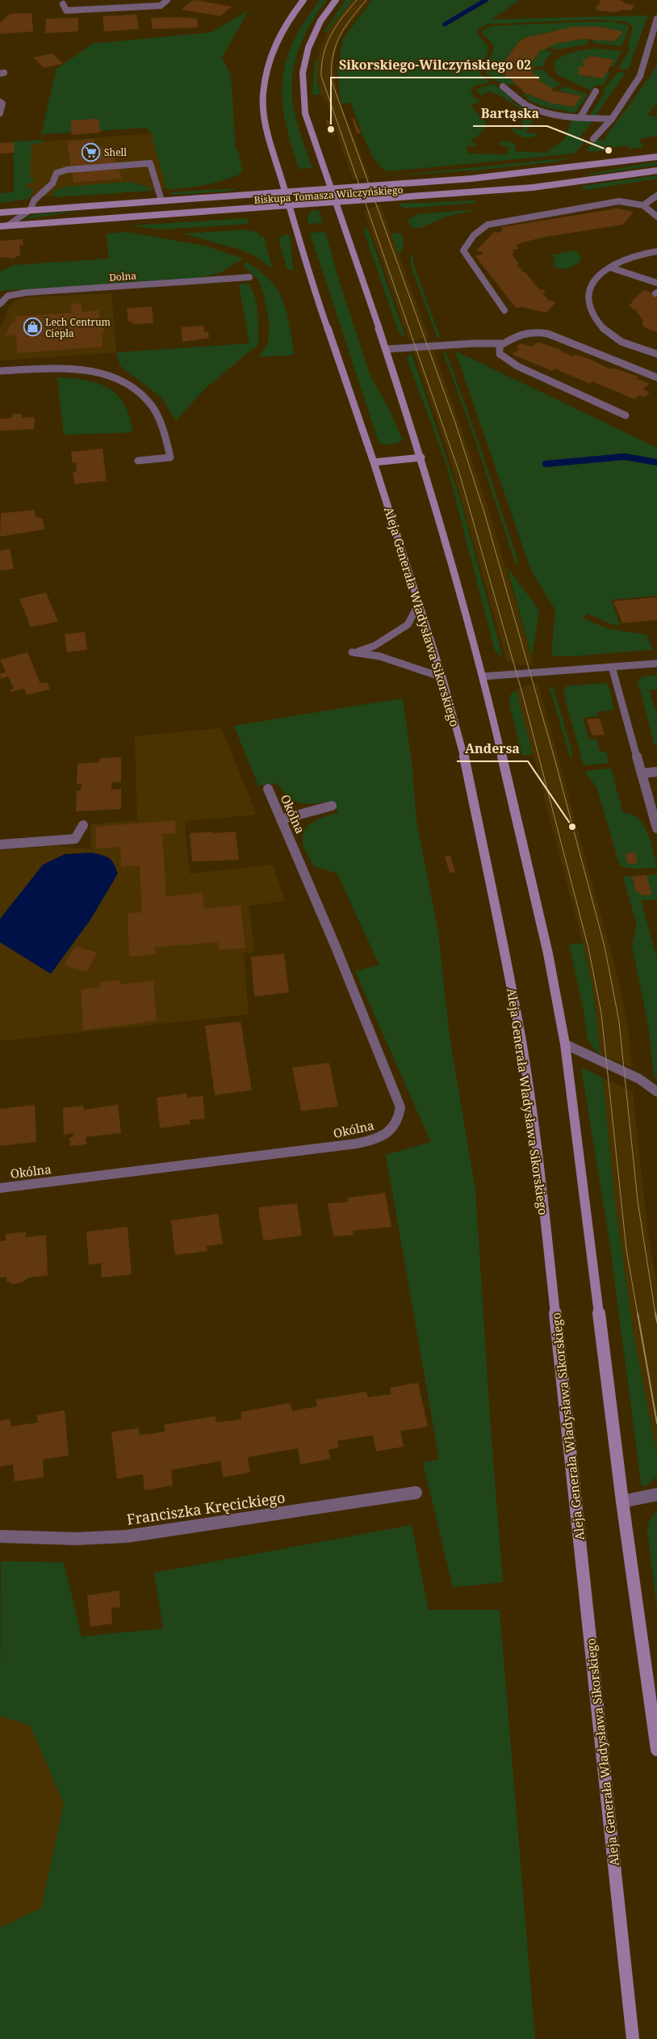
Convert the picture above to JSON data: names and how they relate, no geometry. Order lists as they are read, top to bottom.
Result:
{
  "streets": {
    "main road": ["Biskupa Tomasza Wilczyńskiego", "Aleja Generała Władysława Sikorskiego"],
    "street": ["Dolna", "Okólna", "Franciszka Kręcickiego"]
  },
  "crossings": [
    ["Biskupa Tomasza Wilczyńskiego", "Aleja Generała Władysława Sikorskiego"]
  ],
  "places": {
    "other": ["Sikorskiego-Wilczyńskiego 02", "Bartąska", "Andersa"],
    "supermarket": ["Shell"],
    "shop": ["Lech Centrum Ciepła"]
  }
}
